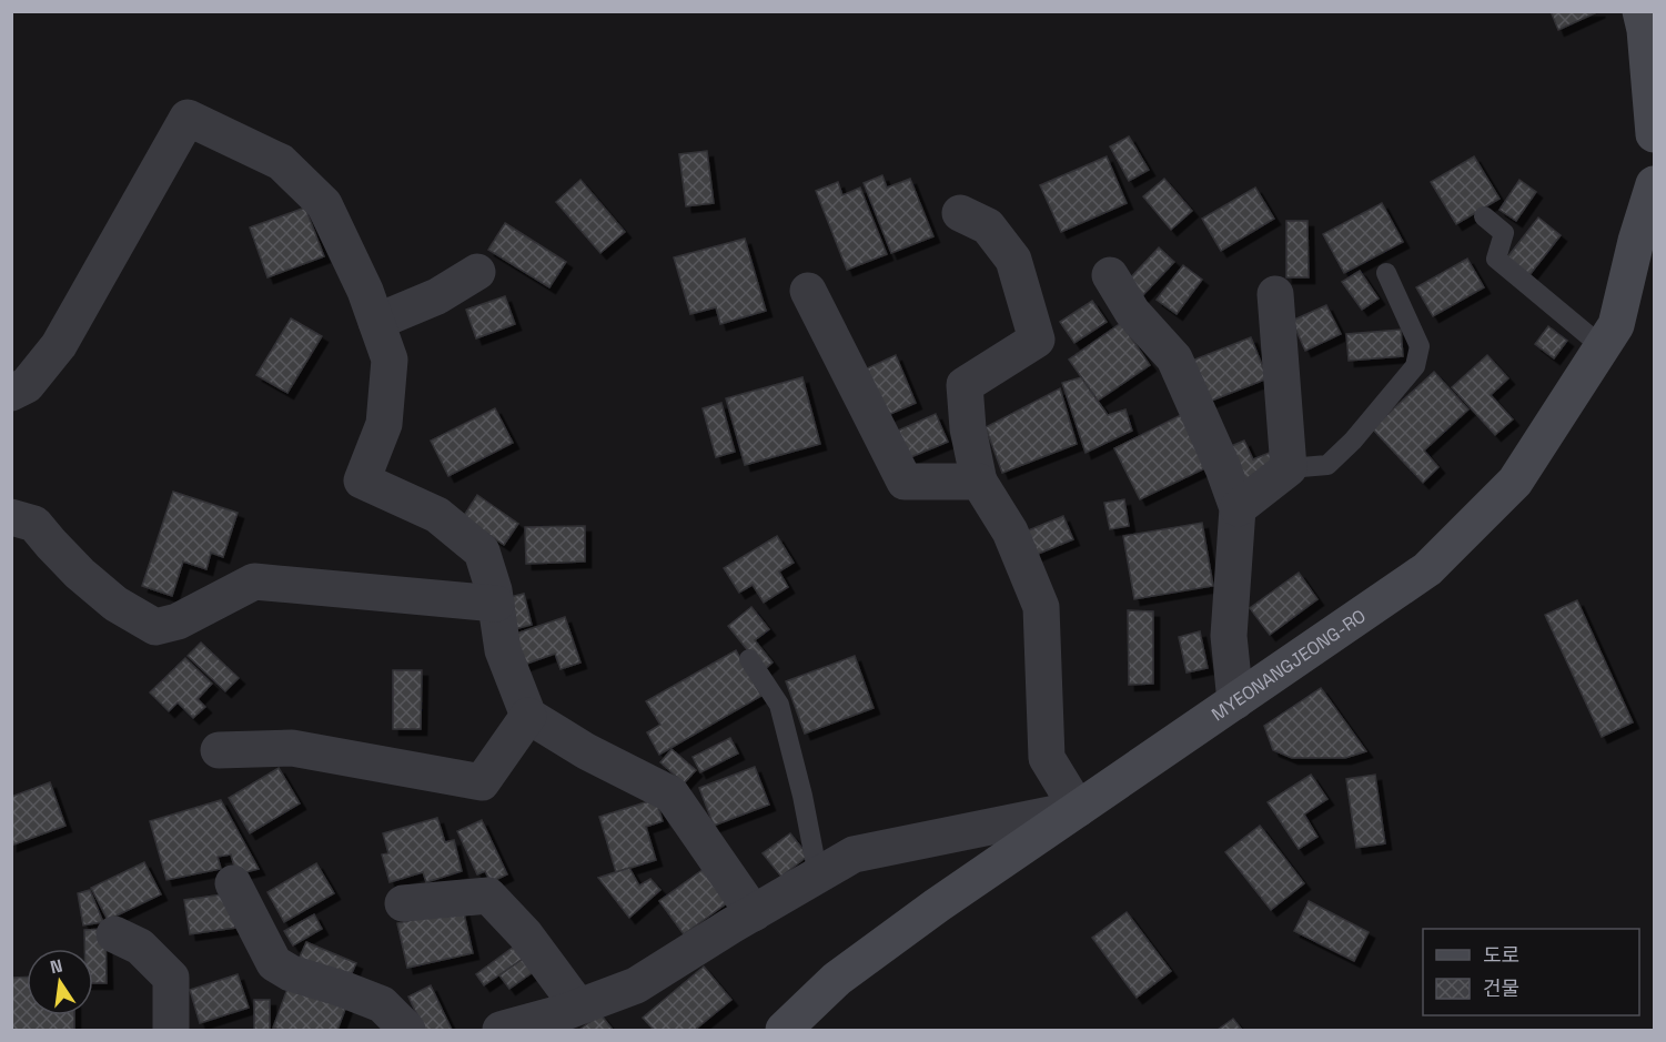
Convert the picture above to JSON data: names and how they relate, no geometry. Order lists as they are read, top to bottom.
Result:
{
  "streets": {
    "main road": ["MYEONANGJEONG-RO"]
  },
  "legend": ["도로", "건물"],
  "north": "top"
}
